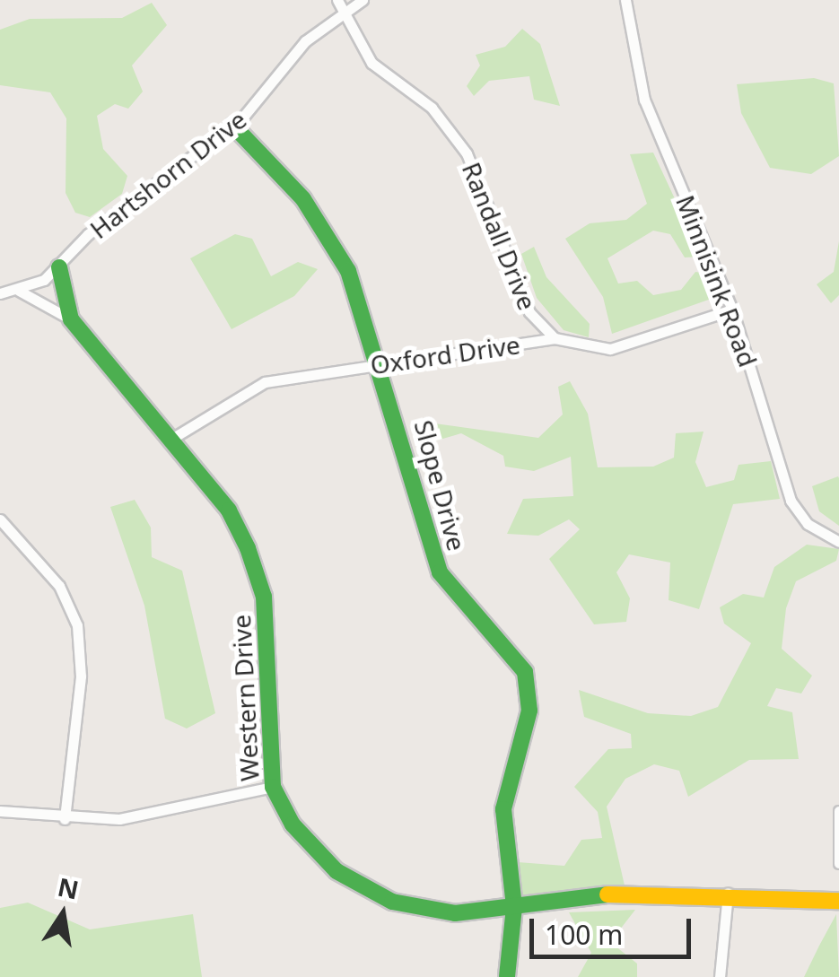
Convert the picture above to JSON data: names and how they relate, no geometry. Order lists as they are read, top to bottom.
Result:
{
  "streets": {
    "street": [
      "Hartshorn Drive",
      "Randall Drive",
      "Minnisink Road",
      "Oxford Drive",
      "Slope Drive",
      "Western Drive"
    ]
  },
  "crossings": [
    ["Hartshorn Drive", "Randall Drive"],
    ["Hartshorn Drive", "Slope Drive"],
    ["Hartshorn Drive", "Western Drive"],
    ["Randall Drive", "Oxford Drive"],
    ["Minnisink Road", "Oxford Drive"],
    ["Oxford Drive", "Slope Drive"],
    ["Oxford Drive", "Western Drive"],
    ["Slope Drive", "Western Drive"]
  ],
  "scale_bar": "100 m",
  "north": "top"
}
